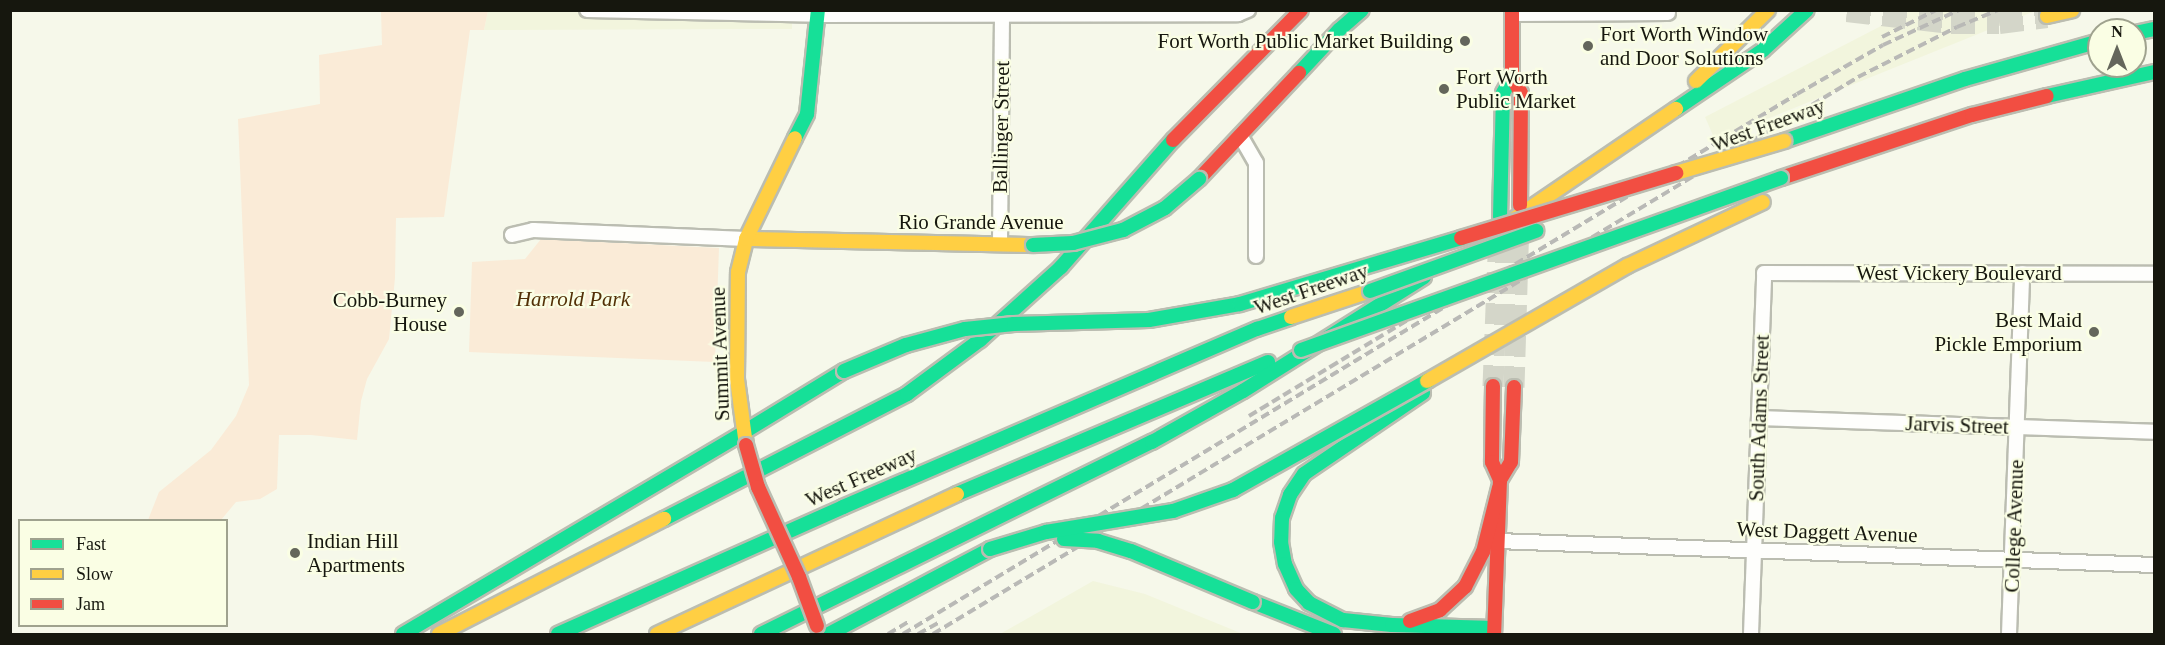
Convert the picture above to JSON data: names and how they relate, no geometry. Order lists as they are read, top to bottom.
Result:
{
  "streets": {
    "main road": ["West Freeway", "Rio Grande Avenue", "Summit Avenue"],
    "street": [
      "Ballinger Street",
      "West Vickery Boulevard",
      "South Adams Street",
      "Jarvis Street",
      "College Avenue",
      "West Daggett Avenue"
    ]
  },
  "crossings": [
    ["Ballinger Street", "Rio Grande Avenue"],
    ["Rio Grande Avenue", "Summit Avenue"],
    ["West Vickery Boulevard", "South Adams Street"],
    ["West Vickery Boulevard", "College Avenue"],
    ["South Adams Street", "Jarvis Street"],
    ["South Adams Street", "West Daggett Avenue"],
    ["Jarvis Street", "College Avenue"],
    ["College Avenue", "West Daggett Avenue"]
  ],
  "parks": ["Harrold Park"],
  "places": [
    "Fort Worth Public Market Building",
    "Fort Worth Window and Door Solutions",
    "Fort Worth Public Market",
    "Cobb-Burney House",
    "Best Maid Pickle Emporium",
    "Indian Hill Apartments"
  ],
  "legend": ["Fast", "Slow", "Jam"],
  "north": "top"
}
